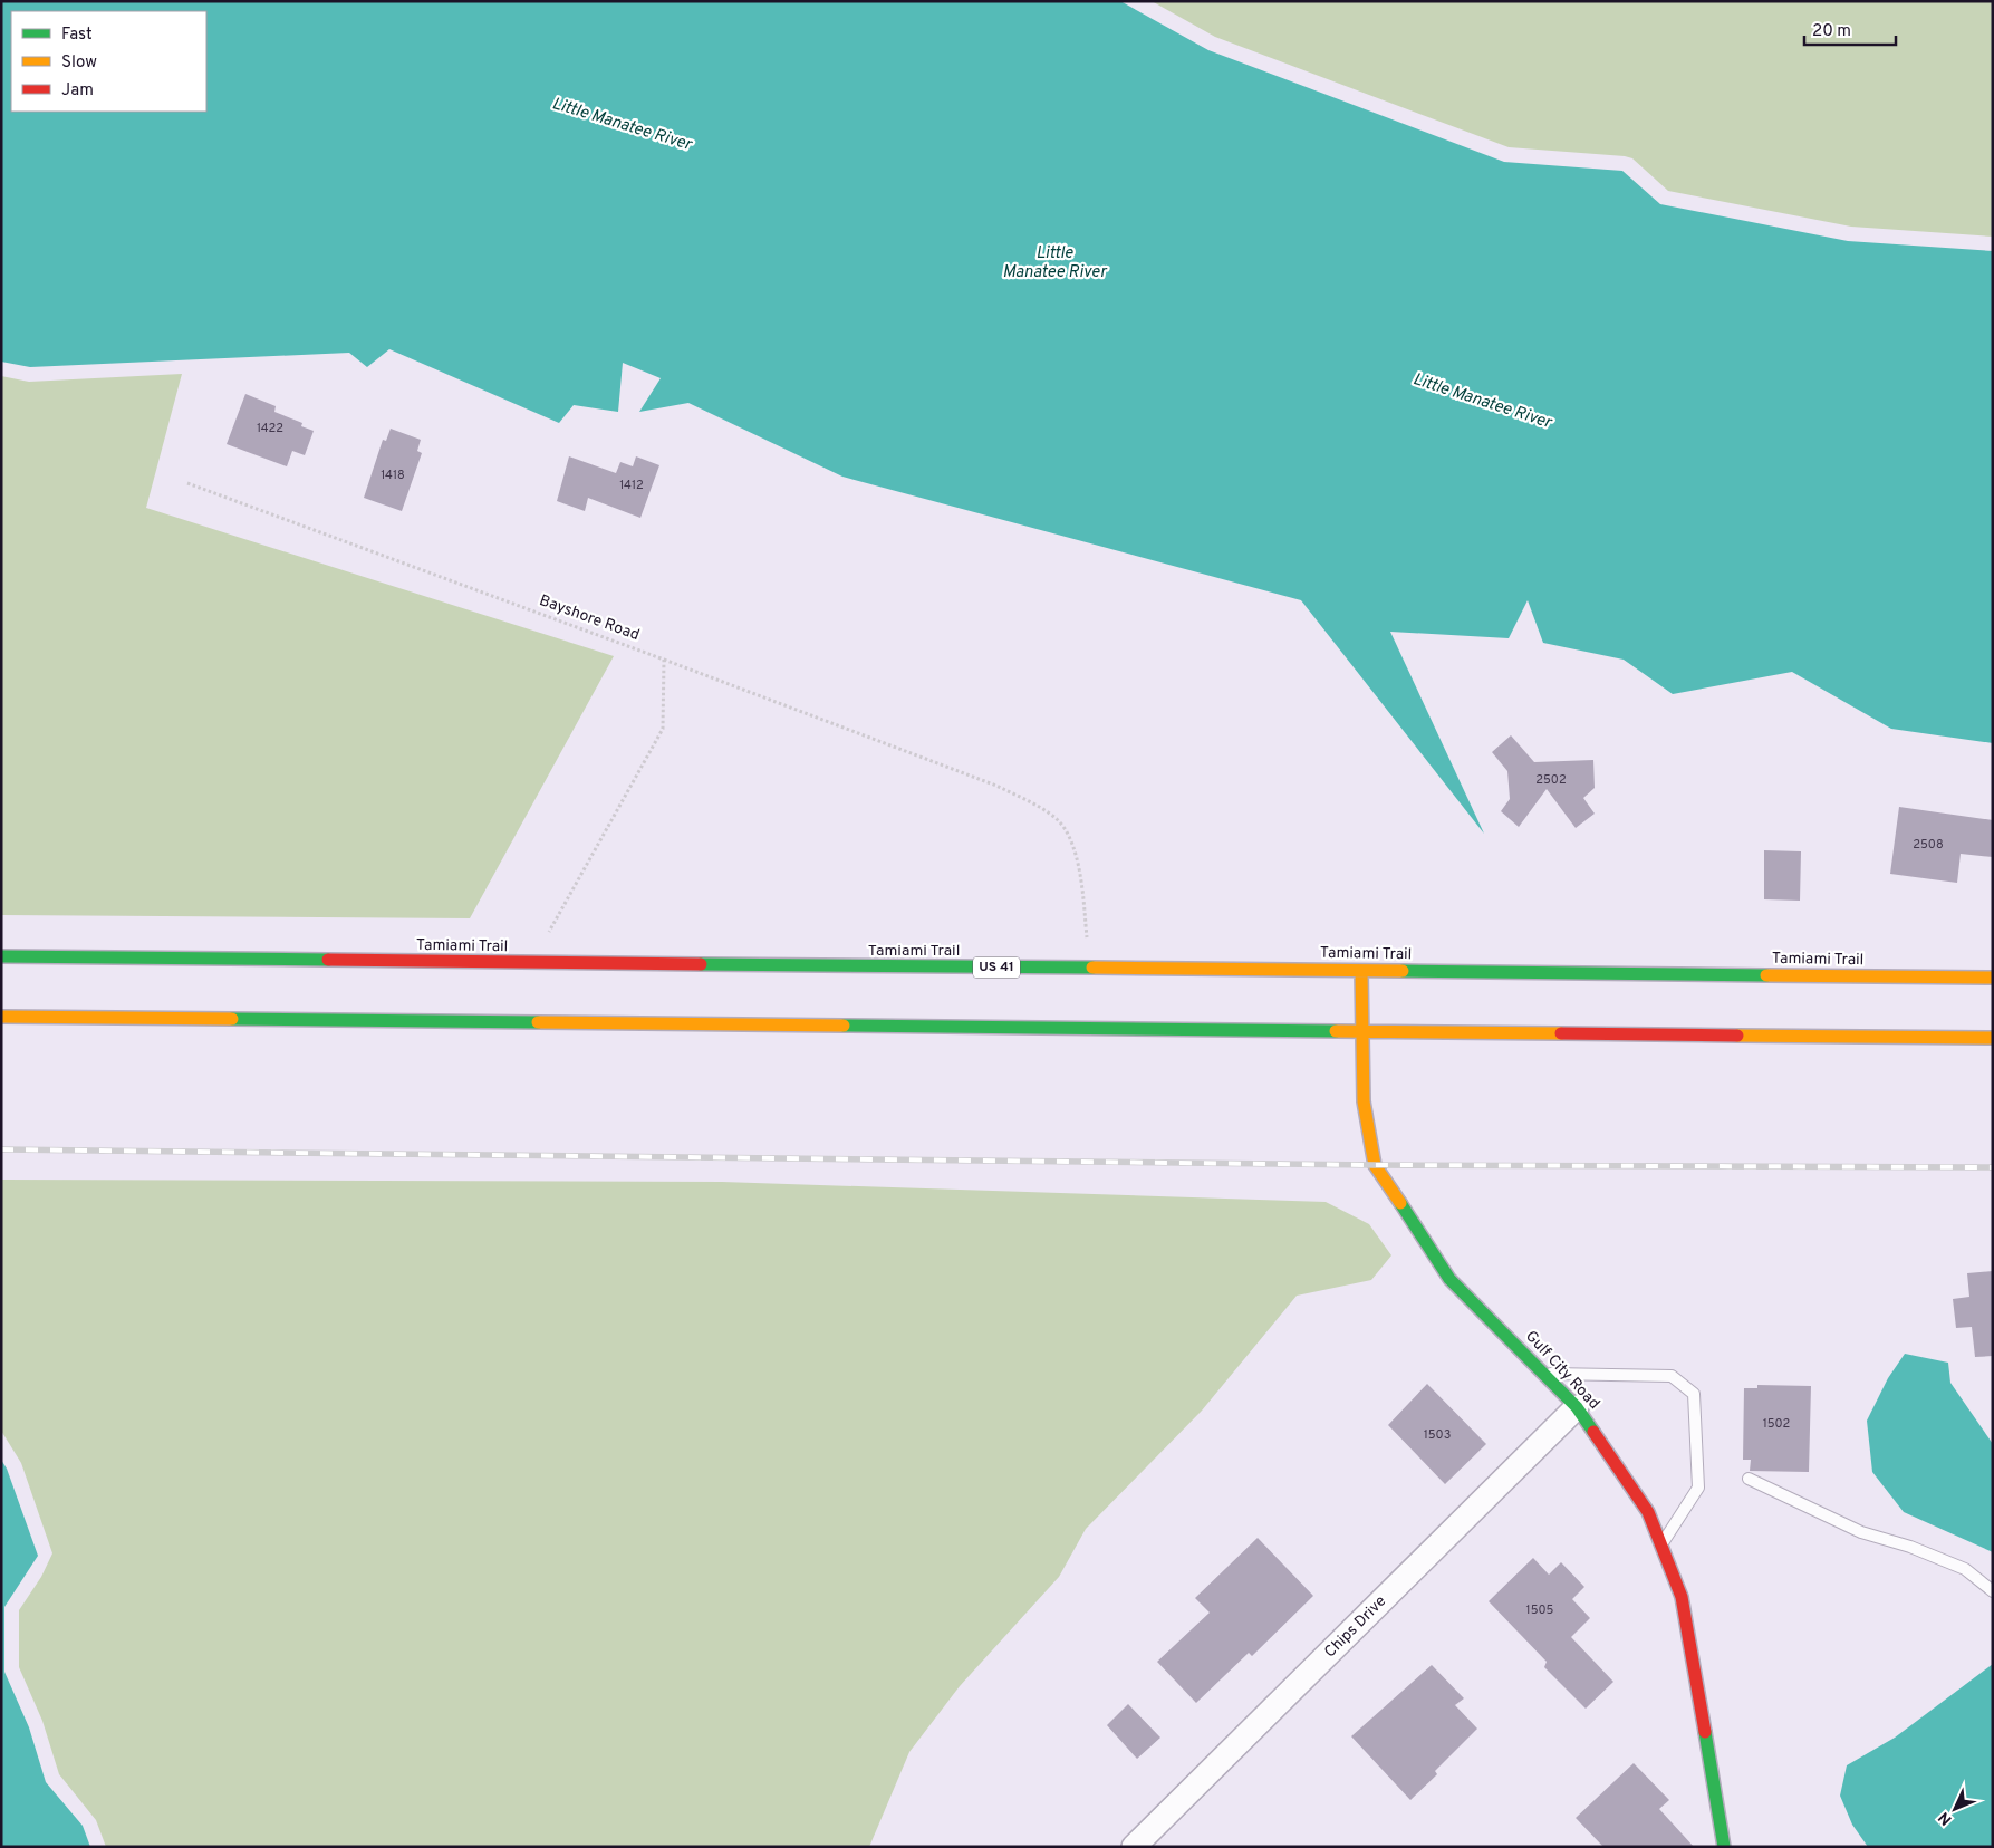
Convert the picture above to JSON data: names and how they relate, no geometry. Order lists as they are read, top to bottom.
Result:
{
  "streets": {
    "main road": ["Tamiami Trail", "US 41", "Gulf City Road"],
    "street": ["Chips Drive"],
    "path": ["Bayshore Road"]
  },
  "crossings": [
    ["Bayshore Road", "Tamiami Trail"],
    ["Tamiami Trail", "Gulf City Road"],
    ["Gulf City Road", "Chips Drive"]
  ],
  "water": ["Little Manatee River"],
  "house_numbers": [
    "1422",
    "1418",
    "1412",
    "2502",
    "2508",
    "1502",
    "1503",
    "1505"
  ],
  "legend": ["Fast", "Slow", "Jam"],
  "scale_bar": "20 m",
  "north": "bottom left"
}
